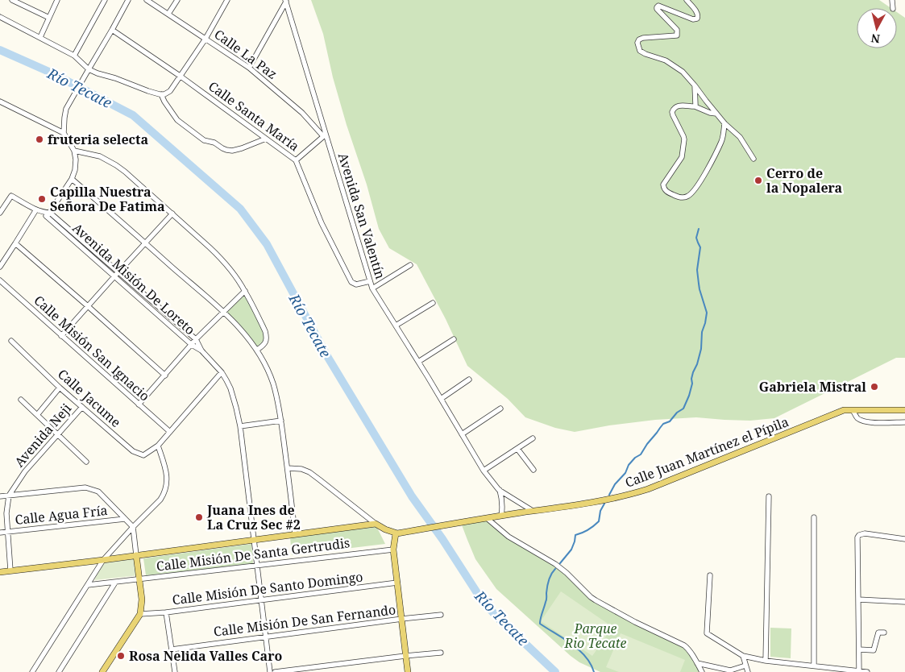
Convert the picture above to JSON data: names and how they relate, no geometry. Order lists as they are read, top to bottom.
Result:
{
  "streets": {
    "main road": ["Calle Juan Martínez el Pípila"],
    "street": [
      "Calle La Paz",
      "Calle Santa María",
      "Avenida San Valentín",
      "Avenida Misión De Loreto",
      "Calle Misión San Ignacio",
      "Calle Jacume",
      "Avenida Neji",
      "Calle Agua Fría",
      "Calle Misión De Santa Gertrudis",
      "Calle Misión De Santo Domingo",
      "Calle Misión De San Fernando"
    ]
  },
  "crossings": [
    ["Calle La Paz", "Avenida San Valentín"],
    ["Calle Santa María", "Avenida San Valentín"],
    ["Avenida San Valentín", "Calle Juan Martínez el Pípila"],
    ["Avenida Misión De Loreto", "Calle Misión De Santa Gertrudis"],
    ["Avenida Misión De Loreto", "Calle Misión De Santo Domingo"],
    ["Avenida Misión De Loreto", "Calle Misión De San Fernando"],
    ["Calle Jacume", "Avenida Neji"],
    ["Avenida Neji", "Calle Agua Fría"]
  ],
  "water": ["Río Tecate"],
  "parks": ["Parque Rio Tecate"],
  "places": [
    "fruteria selecta",
    "Cerro de la Nopalera",
    "Capilla Nuestra Señora De Fatima",
    "Gabriela Mistral",
    "Juana Ines de La Cruz Sec #2",
    "Rosa Nelida Valles Caro"
  ],
  "north": "bottom"
}
